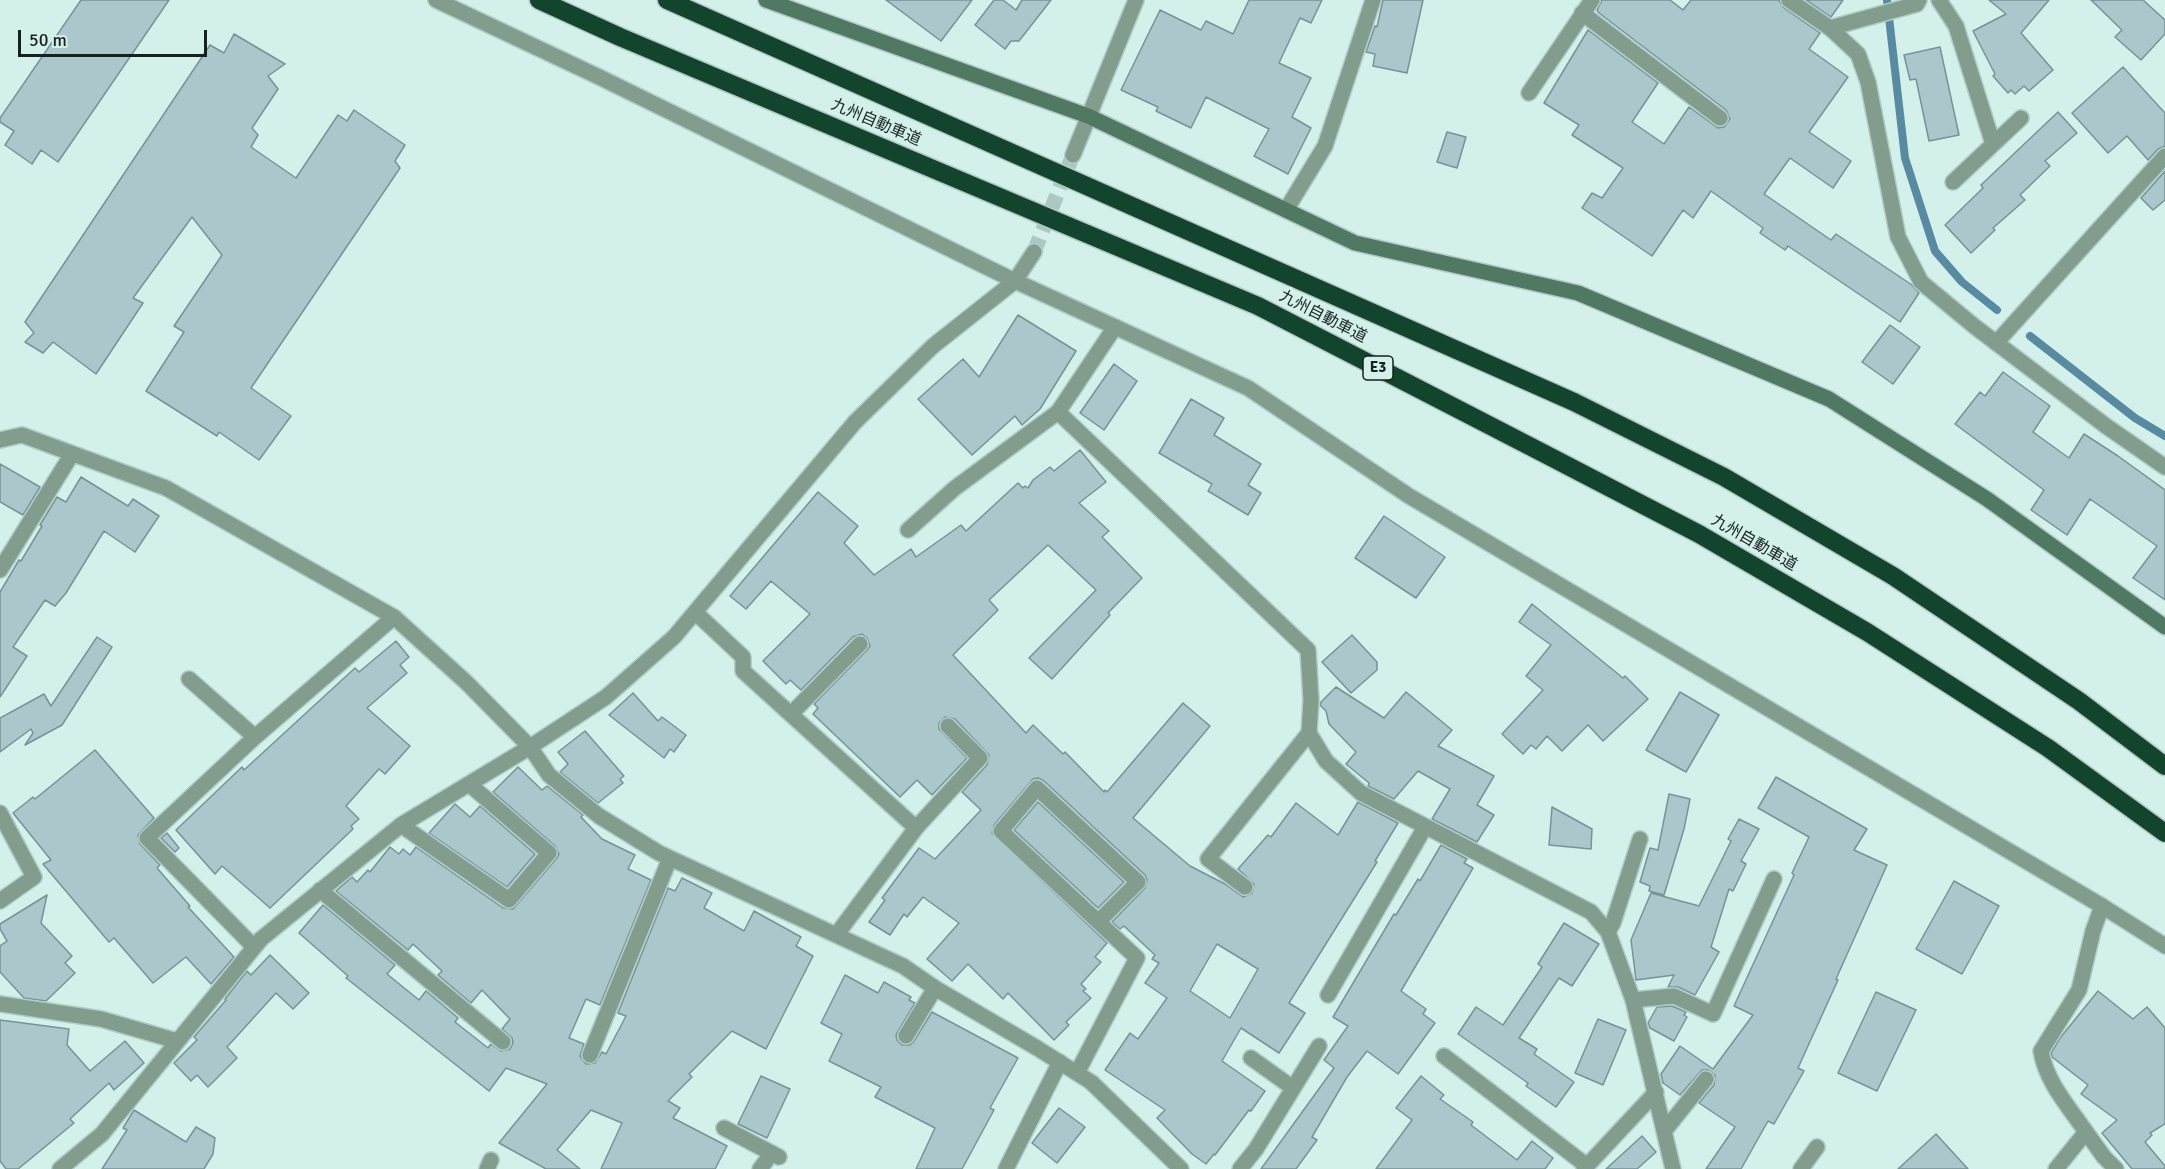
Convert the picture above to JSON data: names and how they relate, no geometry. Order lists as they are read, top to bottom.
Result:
{
  "streets": {
    "highway": ["九州自動車道", "E3"]
  },
  "scale_bar": "50 m"
}
